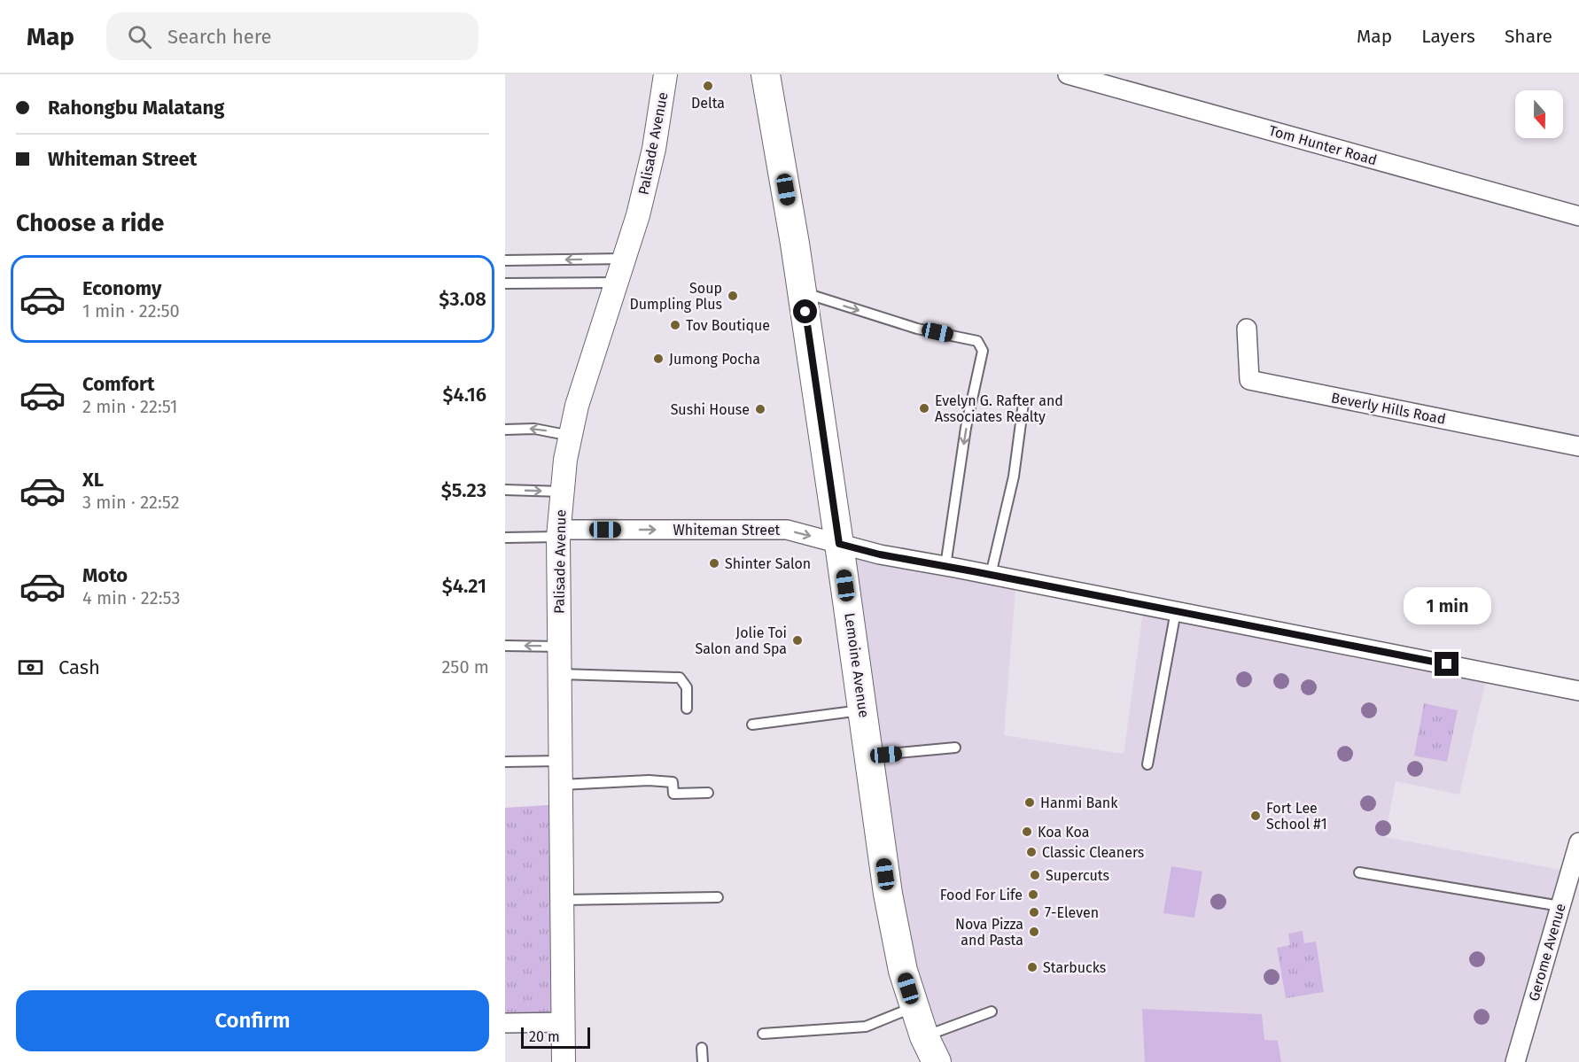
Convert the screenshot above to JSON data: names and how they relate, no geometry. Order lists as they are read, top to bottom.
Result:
{
  "streets": {
    "main road": ["Lemoine Avenue"],
    "street": [
      "Palisade Avenue",
      "Tom Hunter Road",
      "Beverly Hills Road",
      "Whiteman Street",
      "Gerome Avenue"
    ]
  },
  "crossings": [
    ["Palisade Avenue", "Whiteman Street"],
    ["Whiteman Street", "Lemoine Avenue"]
  ],
  "places": [
    "Delta",
    "Soup Dumpling Plus",
    "Tov Boutique",
    "Jumong Pocha",
    "Evelyn G. Rafter and Associates Realty",
    "Sushi House",
    "Shinter Salon",
    "Jolie Toi Salon and Spa",
    "Hanmi Bank",
    "Fort Lee School #1",
    "Koa Koa",
    "Classic Cleaners",
    "Supercuts",
    "Food For Life",
    "7-Eleven",
    "Nova Pizza and Pasta",
    "Starbucks"
  ],
  "scale_bar": "20 m",
  "north": "bottom",
  "page": {
    "header": "Map",
    "search": "Search here",
    "nav": ["Map", "Layers", "Share"],
    "banner": ["Rahongbu Malatang", "Whiteman Street"],
    "heading": "Choose a ride",
    "list": [
      {
        "name": "Economy",
        "note": "1 min · 22:50",
        "value": "$3.08"
      },
      {
        "name": "Comfort",
        "note": "2 min · 22:51",
        "value": "$4.16"
      },
      {
        "name": "XL",
        "note": "3 min · 22:52",
        "value": "$5.23"
      },
      {
        "name": "Moto",
        "note": "4 min · 22:53",
        "value": "$4.21"
      }
    ],
    "bubble": "1 min",
    "pay": ["Cash", "250 m"],
    "buttons": "Confirm",
    "scale": "20 m"
  }
}
